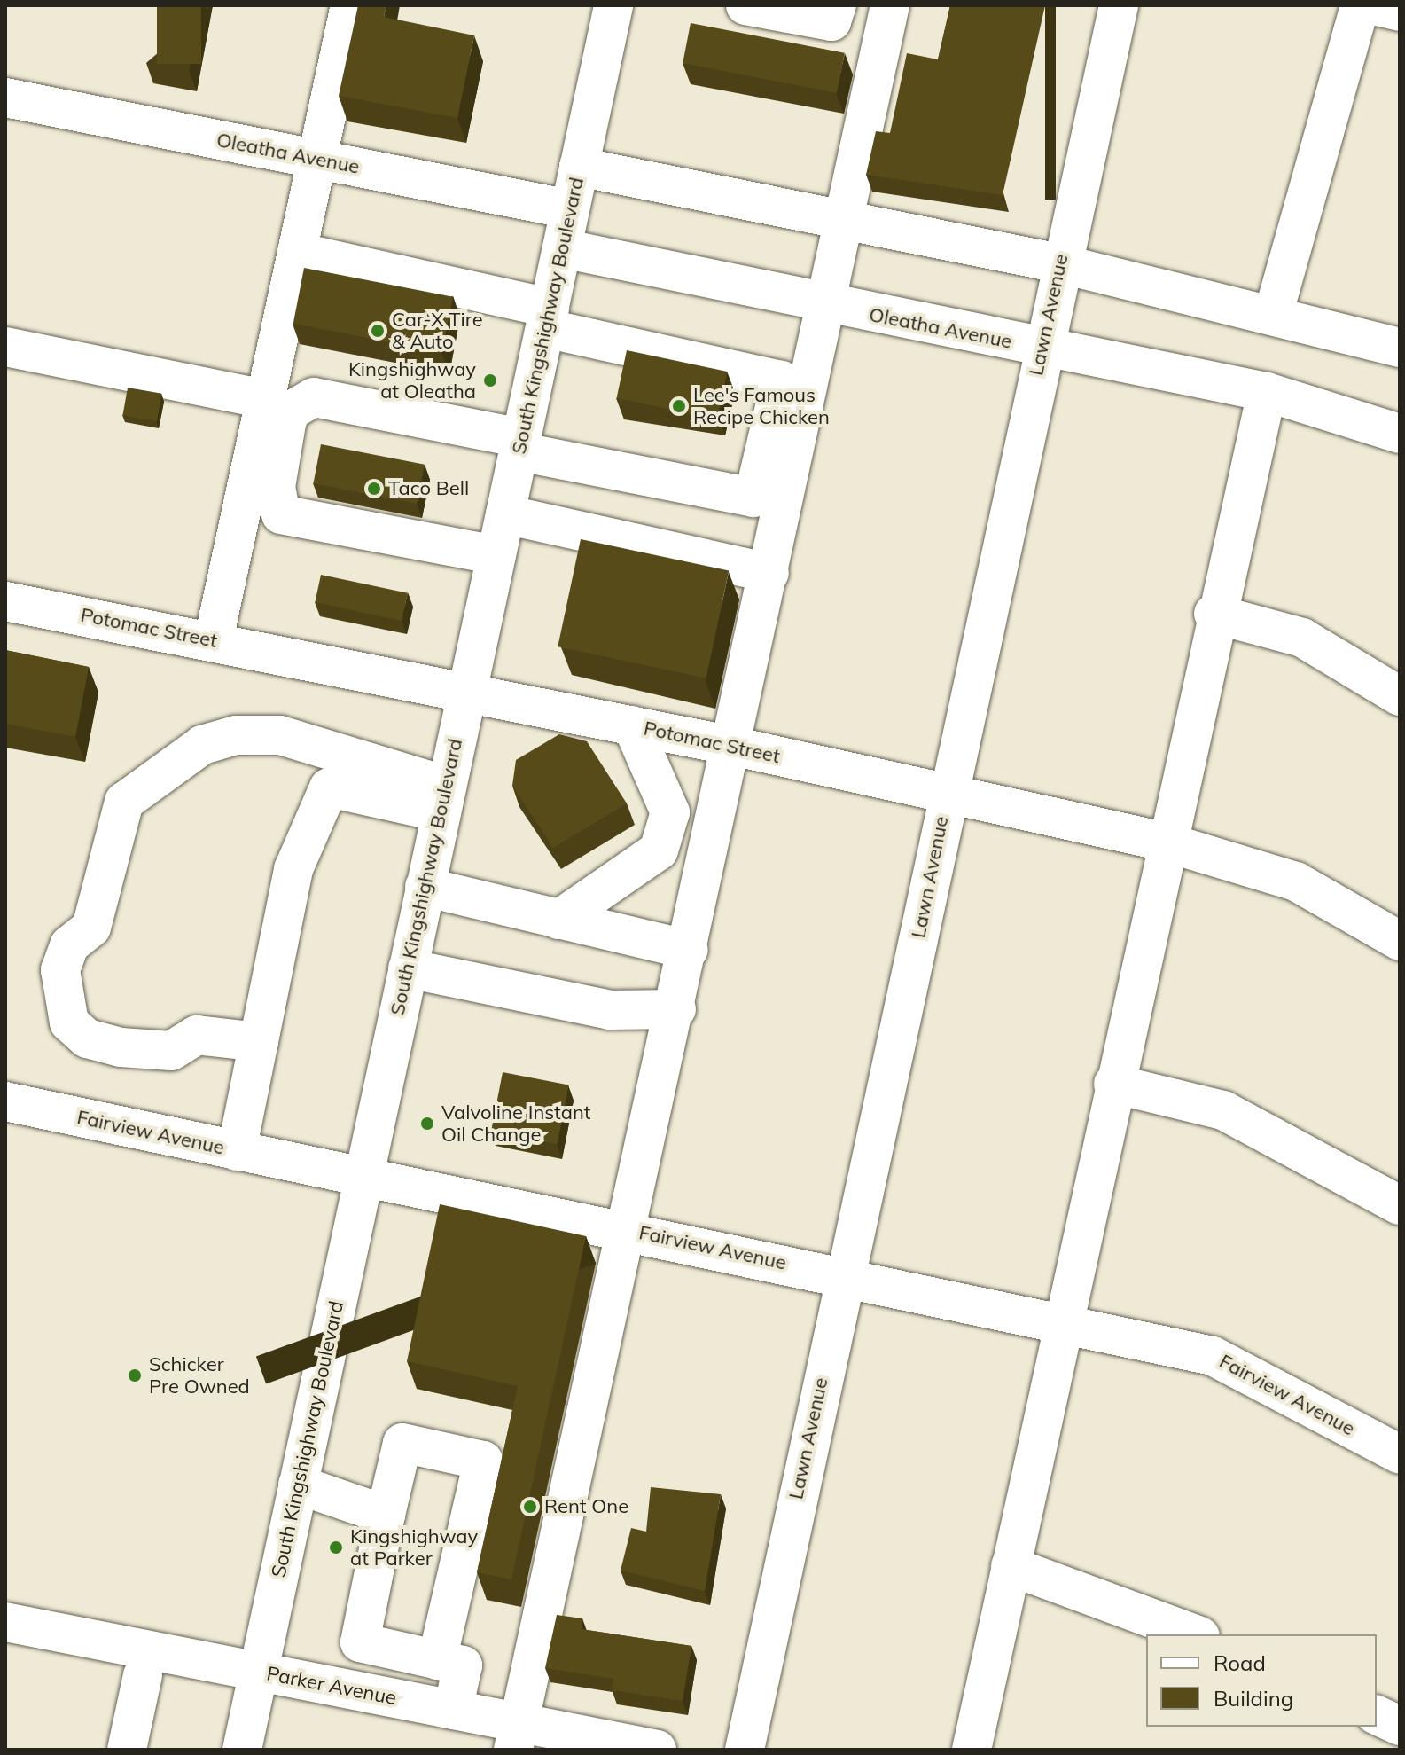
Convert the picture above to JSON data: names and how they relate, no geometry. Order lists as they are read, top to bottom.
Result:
{
  "streets": {
    "street": [
      "Oleatha Avenue",
      "Lawn Avenue",
      "South Kingshighway Boulevard",
      "Potomac Street",
      "Fairview Avenue",
      "Parker Avenue"
    ]
  },
  "crossings": [
    ["Oleatha Avenue", "Lawn Avenue"],
    ["Oleatha Avenue", "South Kingshighway Boulevard"],
    ["Lawn Avenue", "Potomac Street"],
    ["Lawn Avenue", "Fairview Avenue"],
    ["South Kingshighway Boulevard", "Potomac Street"],
    ["South Kingshighway Boulevard", "Fairview Avenue"],
    ["South Kingshighway Boulevard", "Parker Avenue"]
  ],
  "places": [
    "Car-X Tire & Auto",
    "Kingshighway at Oleatha",
    "Lee's Famous Recipe Chicken",
    "Taco Bell",
    "Valvoline Instant Oil Change",
    "Schicker Pre Owned",
    "Rent One",
    "Kingshighway at Parker"
  ],
  "legend": ["Road", "Building"]
}
